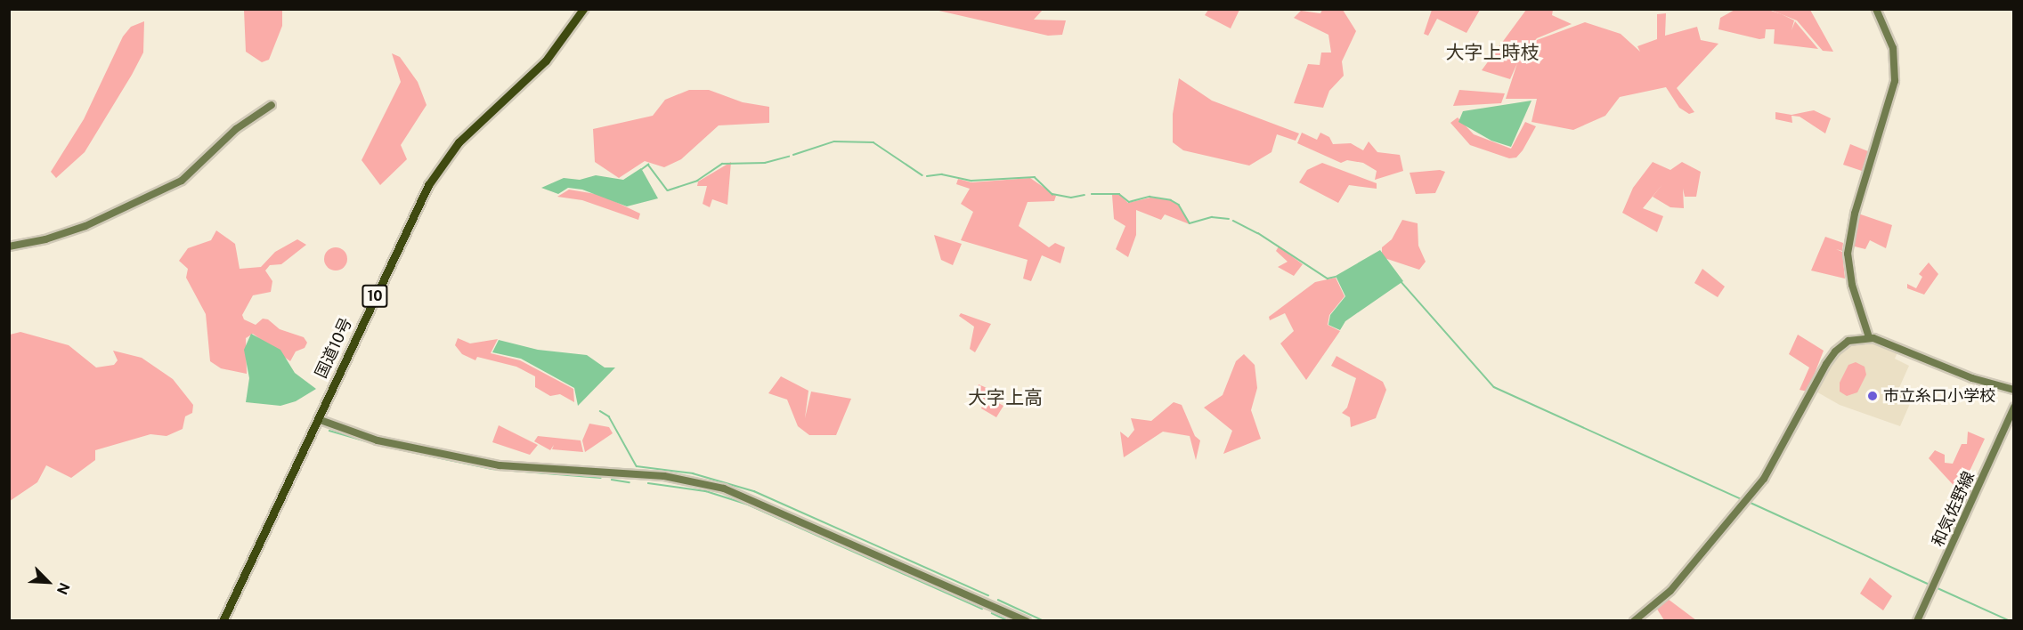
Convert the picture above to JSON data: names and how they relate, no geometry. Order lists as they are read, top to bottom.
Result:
{
  "streets": {
    "highway": ["10", "国道10号"],
    "street": ["和気佐野線"]
  },
  "districts": ["大字上時枝", "大字上高"],
  "places": ["市立糸口小学校"],
  "north": "bottom right"
}
